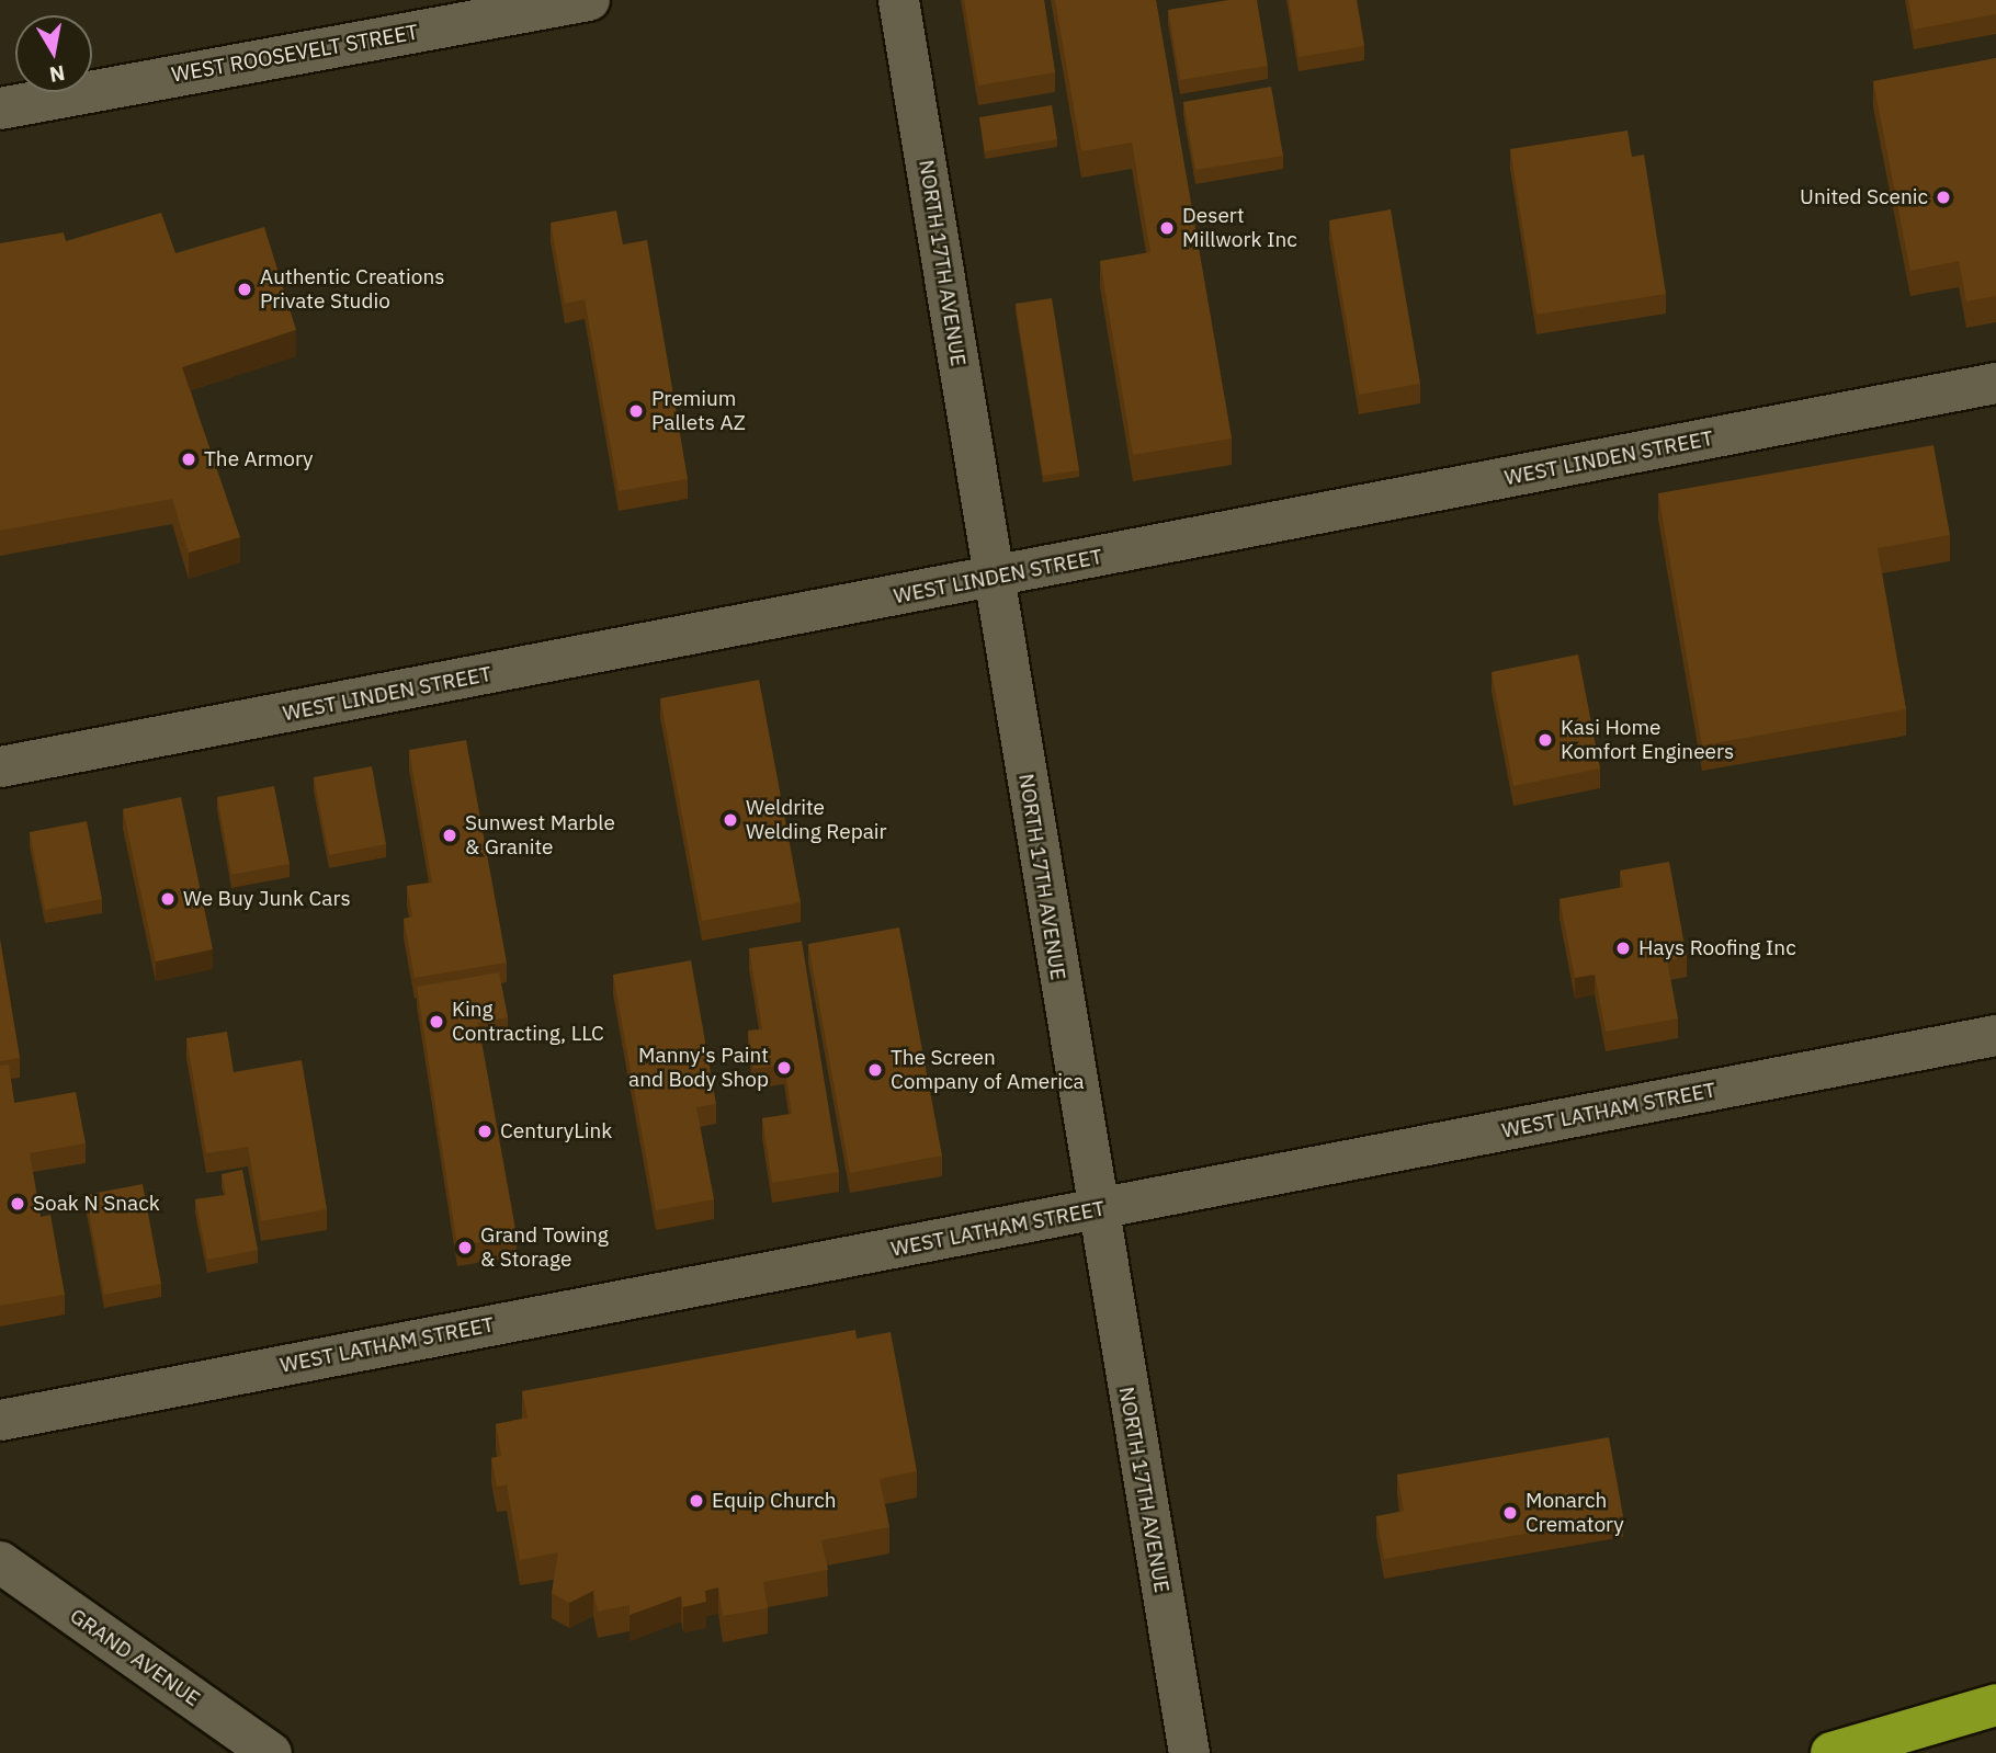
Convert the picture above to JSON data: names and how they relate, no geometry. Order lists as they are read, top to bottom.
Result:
{
  "streets": {
    "street": [
      "WEST ROOSEVELT STREET",
      "NORTH 17TH AVENUE",
      "WEST LINDEN STREET",
      "WEST LATHAM STREET",
      "GRAND AVENUE"
    ]
  },
  "crossings": [
    ["NORTH 17TH AVENUE", "WEST LINDEN STREET"],
    ["NORTH 17TH AVENUE", "WEST LATHAM STREET"]
  ],
  "places": [
    "United Scenic",
    "Desert Millwork Inc",
    "Authentic Creations Private Studio",
    "Premium Pallets AZ",
    "The Armory",
    "Kasi Home Komfort Engineers",
    "Weldrite Welding Repair",
    "Sunwest Marble & Granite",
    "We Buy Junk Cars",
    "Hays Roofing Inc",
    "King Contracting, LLC",
    "Manny's Paint and Body Shop",
    "The Screen Company of America",
    "CenturyLink",
    "Soak N Snack",
    "Grand Towing & Storage",
    "Equip Church",
    "Monarch Crematory"
  ],
  "north": "bottom"
}
